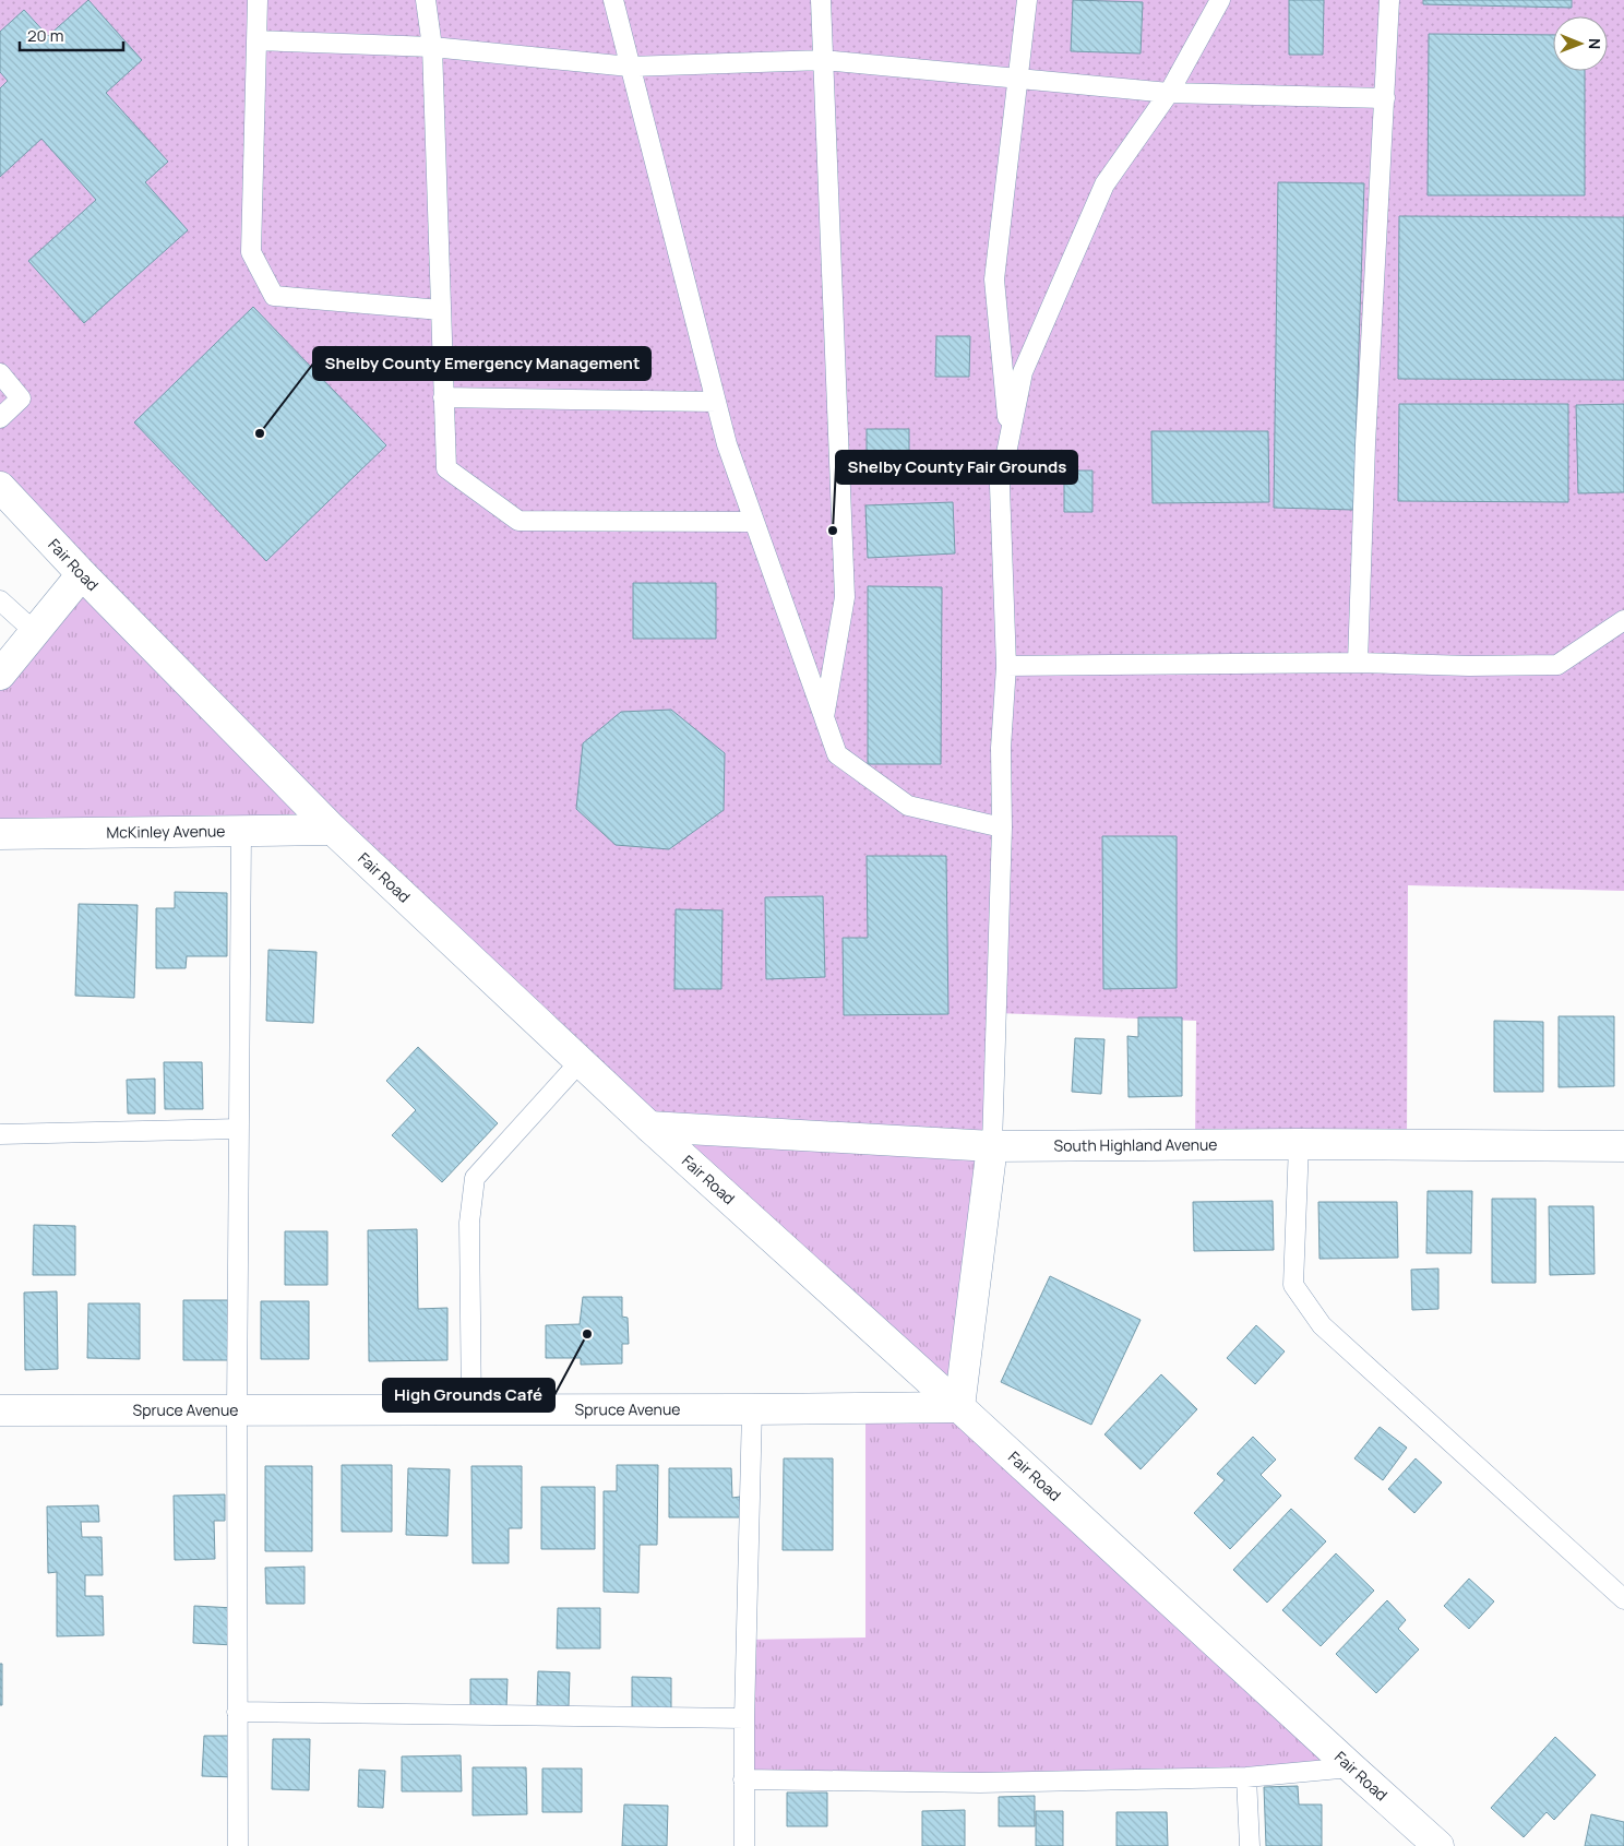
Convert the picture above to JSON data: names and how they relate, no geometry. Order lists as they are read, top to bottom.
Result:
{
  "streets": {
    "street": [
      "Fair Road",
      "McKinley Avenue",
      "South Highland Avenue",
      "Spruce Avenue"
    ]
  },
  "crossings": [
    ["Fair Road", "McKinley Avenue"],
    ["Fair Road", "South Highland Avenue"],
    ["Fair Road", "Spruce Avenue"]
  ],
  "places": ["Shelby County Emergency Management", "Shelby County Fair Grounds", "High Grounds Café"],
  "scale_bar": "20 m",
  "north": "right"
}
